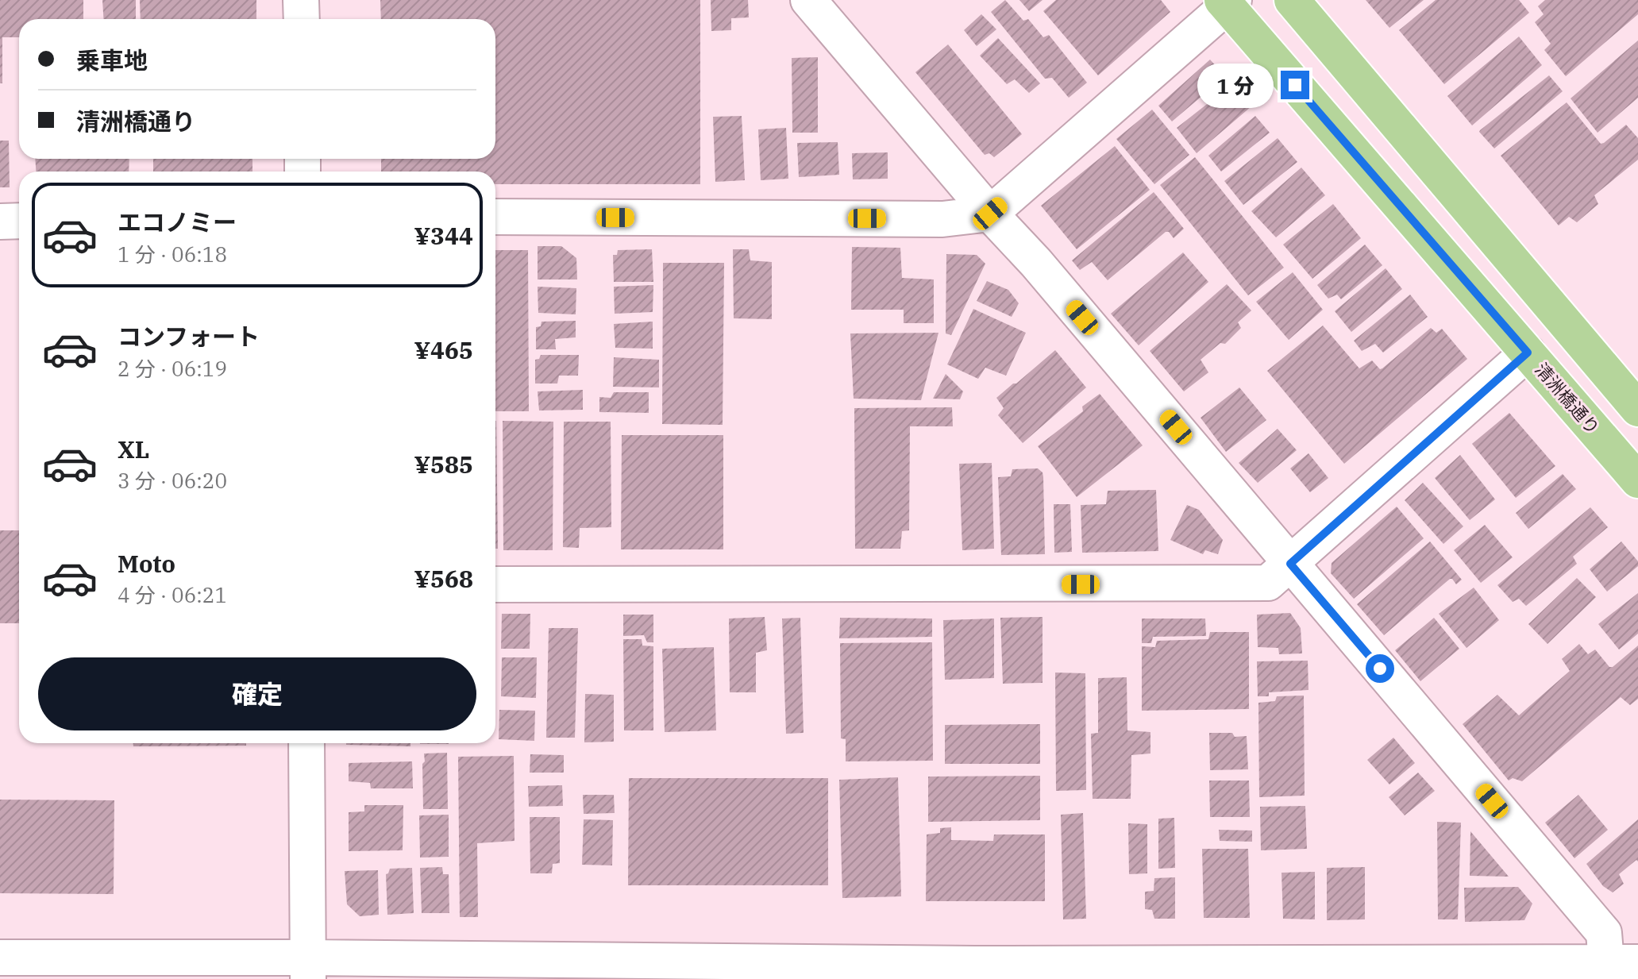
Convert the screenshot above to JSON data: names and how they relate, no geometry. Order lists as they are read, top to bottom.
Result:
{
  "streets": {
    "main road": ["清洲橋通り"]
  },
  "page": {
    "banner": ["乗車地", "清洲橋通り"],
    "bubble": "1 分",
    "list": [
      {
        "name": "エコノミー",
        "note": "1 分 · 06:18",
        "value": "¥344"
      },
      {
        "name": "コンフォート",
        "note": "2 分 · 06:19",
        "value": "¥465"
      },
      {
        "name": "XL",
        "note": "3 分 · 06:20",
        "value": "¥585"
      },
      {
        "name": "Moto",
        "note": "4 分 · 06:21",
        "value": "¥568"
      }
    ],
    "buttons": "確定"
  }
}
